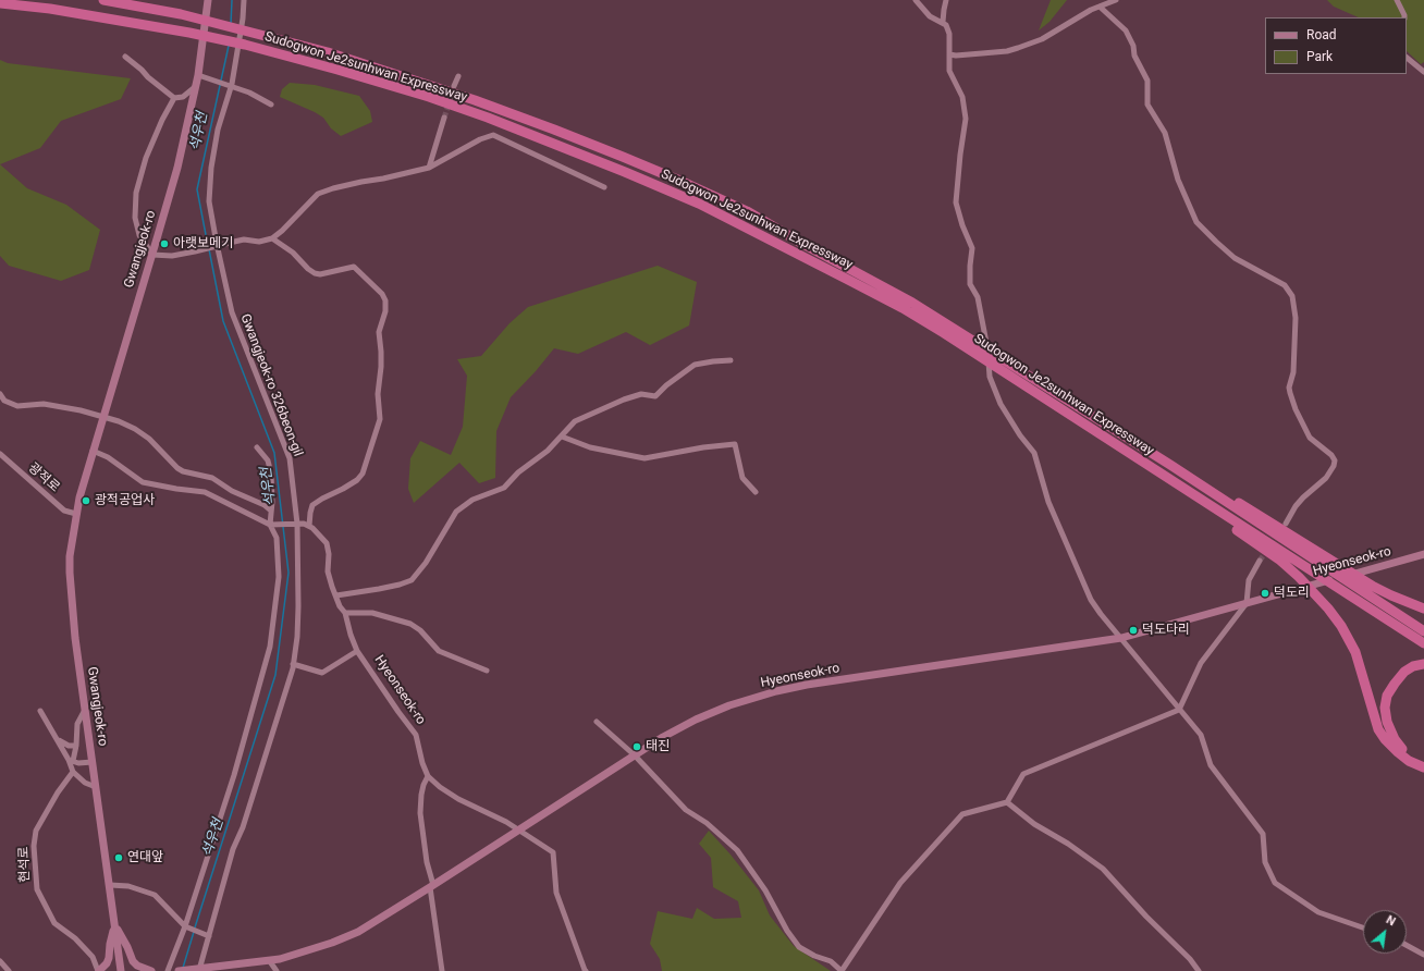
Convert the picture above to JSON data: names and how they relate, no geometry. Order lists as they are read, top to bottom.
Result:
{
  "streets": {
    "highway": ["Sudogwon Je2sunhwan Expressway"],
    "street": [
      "Gwangjeok-ro",
      "Gwangjeok-ro 326beon-gil",
      "광적로",
      "Hyeonseok-ro",
      "현석로"
    ]
  },
  "crossings": [
    ["Gwangjeok-ro", "광적로"],
    ["Gwangjeok-ro 326beon-gil", "Hyeonseok-ro"]
  ],
  "water": ["석우천"],
  "places": [
    "아랫보메기",
    "광적공업사",
    "덕도리",
    "덕도다리",
    "태진",
    "연대앞"
  ],
  "legend": ["Road", "Park"],
  "north": "top right"
}
